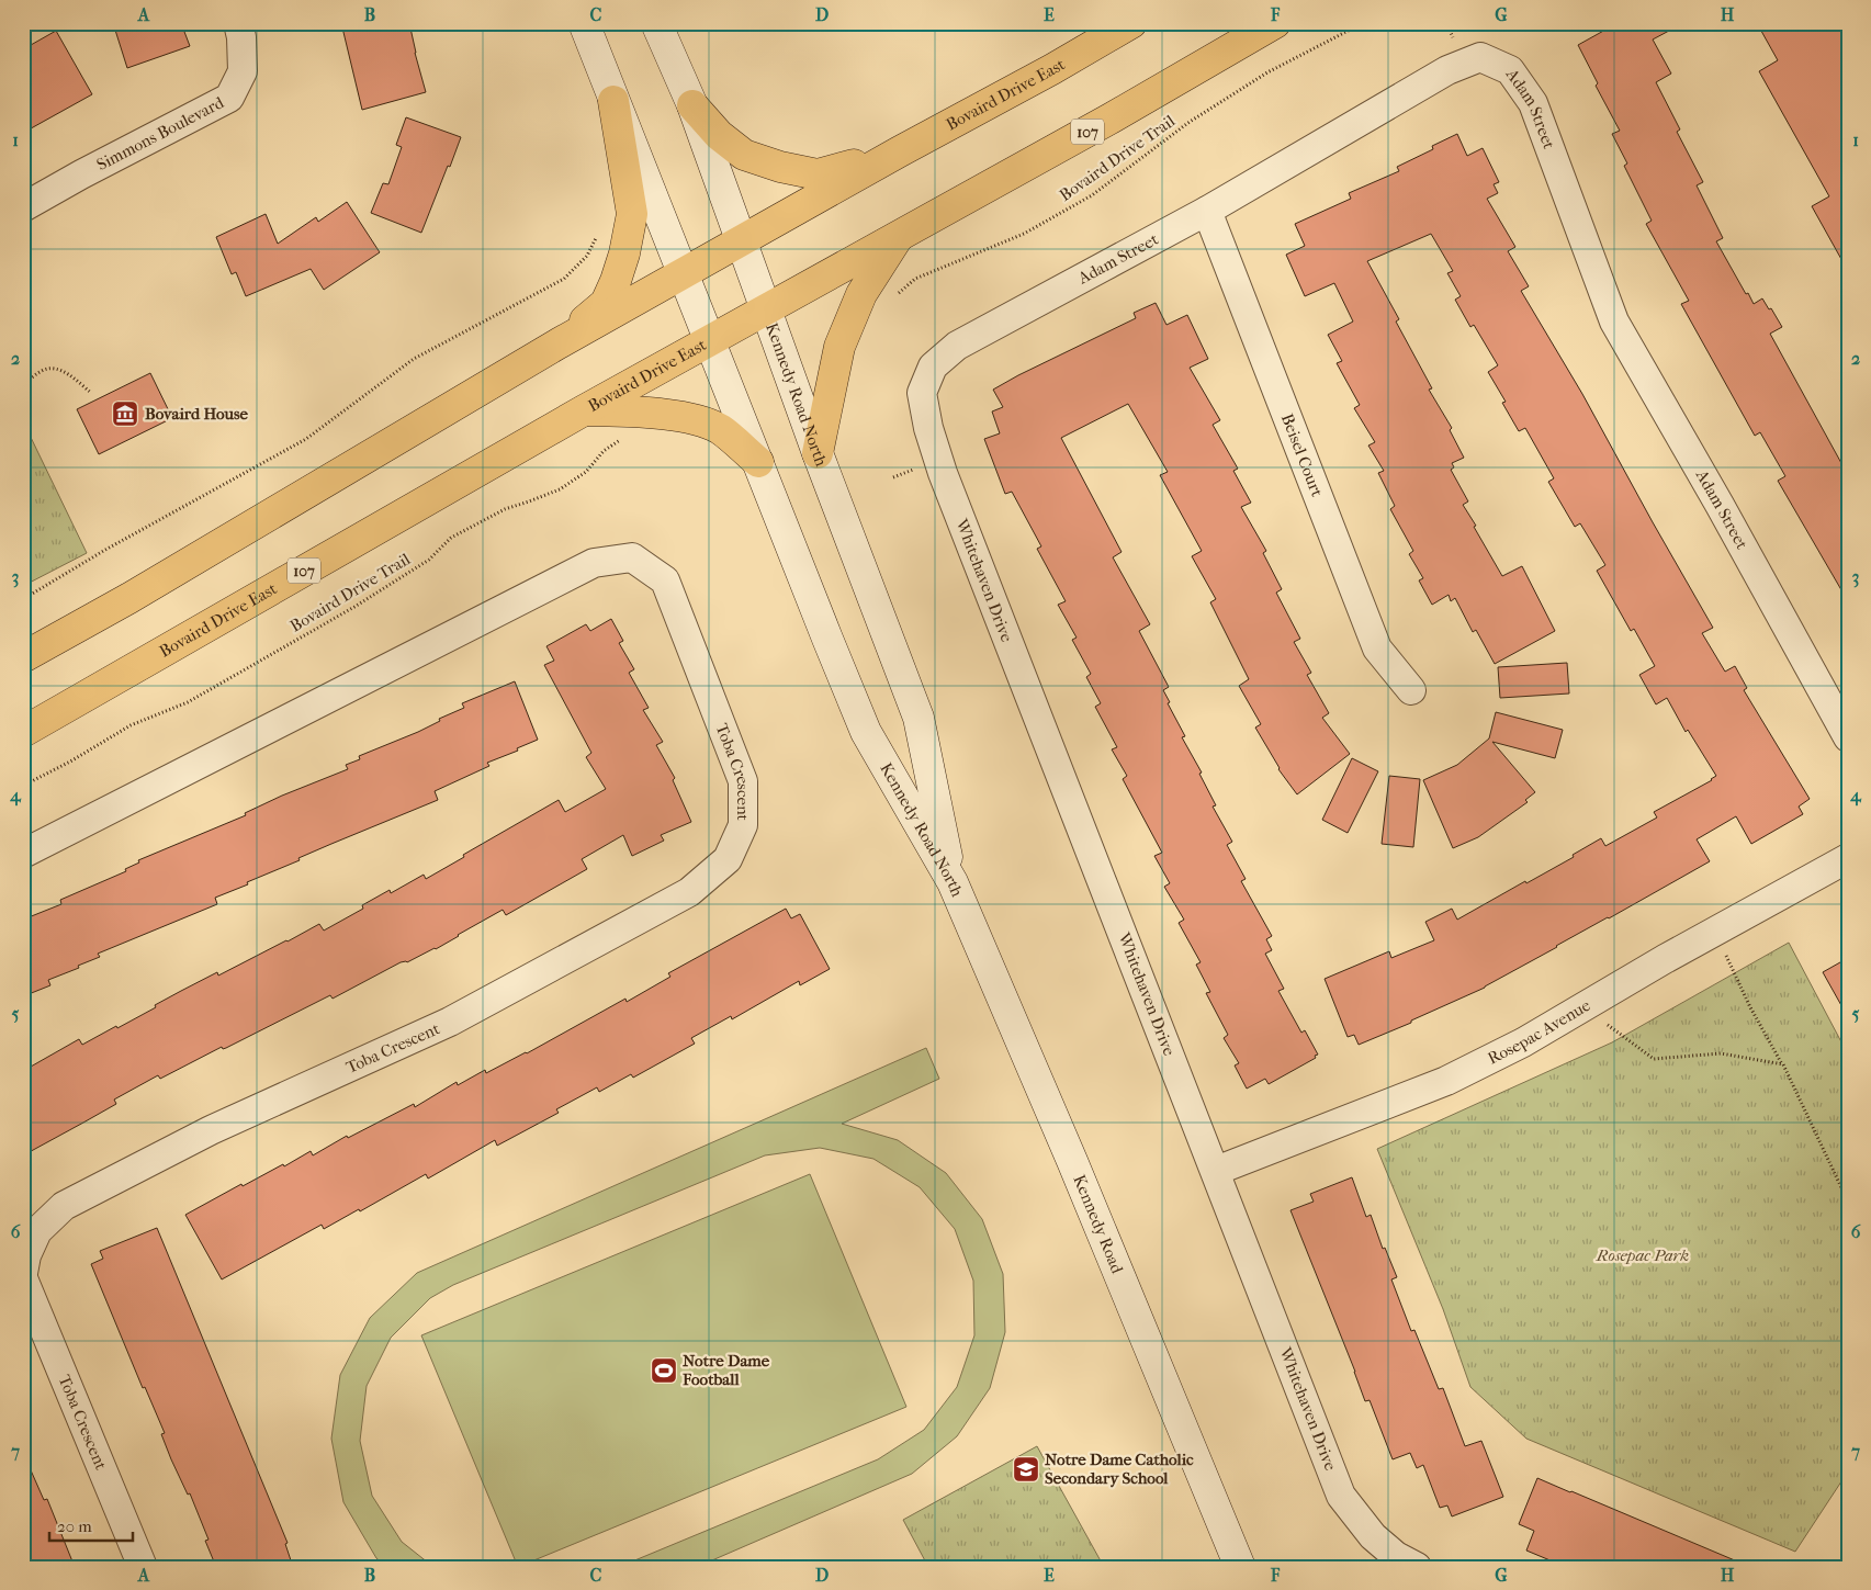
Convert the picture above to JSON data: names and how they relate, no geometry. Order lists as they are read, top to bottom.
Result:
{
  "streets": {
    "main road": [
      "Bovaird Drive East",
      "107",
      "Kennedy Road North",
      "Kennedy Road"
    ],
    "street": [
      "Adam Street",
      "Simmons Boulevard",
      "Beisel Court",
      "Whitehaven Drive",
      "Toba Crescent",
      "Rosepac Avenue"
    ],
    "path": ["Bovaird Drive Trail"]
  },
  "crossings": [
    ["Bovaird Drive East", "Kennedy Road North"],
    ["Adam Street", "Beisel Court"],
    ["Adam Street", "Whitehaven Drive"],
    ["Kennedy Road North", "Kennedy Road"],
    ["Whitehaven Drive", "Rosepac Avenue"]
  ],
  "parks": ["Rosepac Park"],
  "places": {
    "museum": ["Bovaird House"],
    "sports": ["Notre Dame Football"],
    "school or university": ["Notre Dame Catholic Secondary School"]
  },
  "scale_bar": "20 m",
  "grid": {
    "columns": [
      "A",
      "B",
      "C",
      "D",
      "E",
      "F",
      "G",
      "H"
    ],
    "rows": [
      "1",
      "2",
      "3",
      "4",
      "5",
      "6",
      "7"
    ]
  }
}
